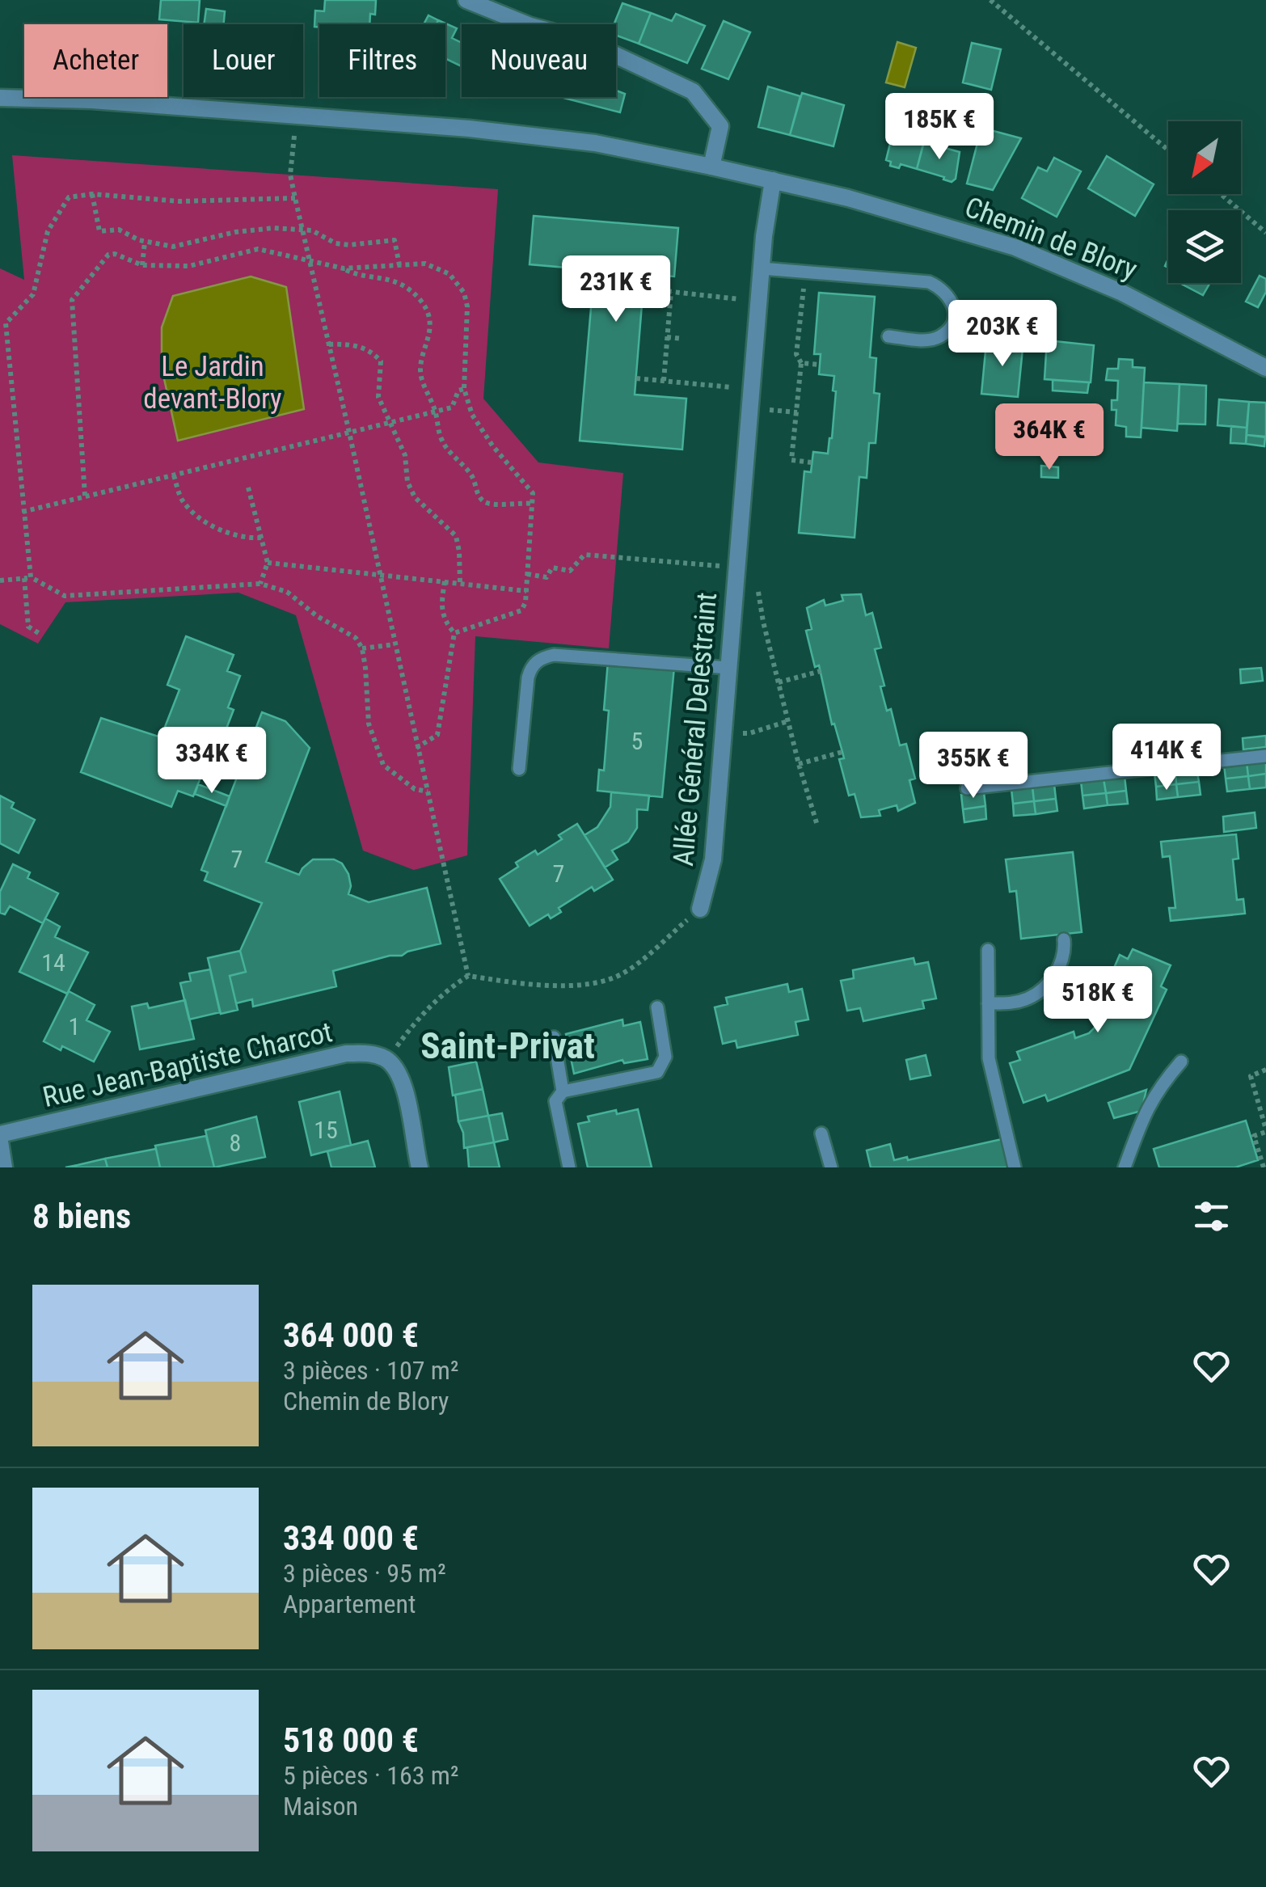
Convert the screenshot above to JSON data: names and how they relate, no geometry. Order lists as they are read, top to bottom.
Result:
{
  "streets": {
    "street": ["Chemin de Blory", "Allée Général Delestraint", "Rue Jean-Baptiste Charcot"]
  },
  "crossings": [
    ["Chemin de Blory", "Allée Général Delestraint"]
  ],
  "districts": ["Saint-Privat"],
  "parks": ["Le Jardin devant-Blory"],
  "house_numbers": [
    "5",
    "7",
    "7",
    "14",
    "1",
    "15",
    "8"
  ],
  "north": "bottom left",
  "page": {
    "chip": [
      "Acheter",
      "Louer",
      "Filtres",
      "Nouveau"
    ],
    "price": [
      "185K €",
      "231K €",
      "203K €",
      "364K €",
      "414K €",
      "334K €",
      "355K €",
      "518K €"
    ],
    "heading": "8 biens",
    "list": [
      {
        "name": "364 000 €",
        "note": "3 pièces · 107 m² · Chemin de Blory"
      },
      {
        "name": "334 000 €",
        "note": "3 pièces · 95 m² · Appartement"
      },
      {
        "name": "518 000 €",
        "note": "5 pièces · 163 m² · Maison"
      }
    ]
  }
}
